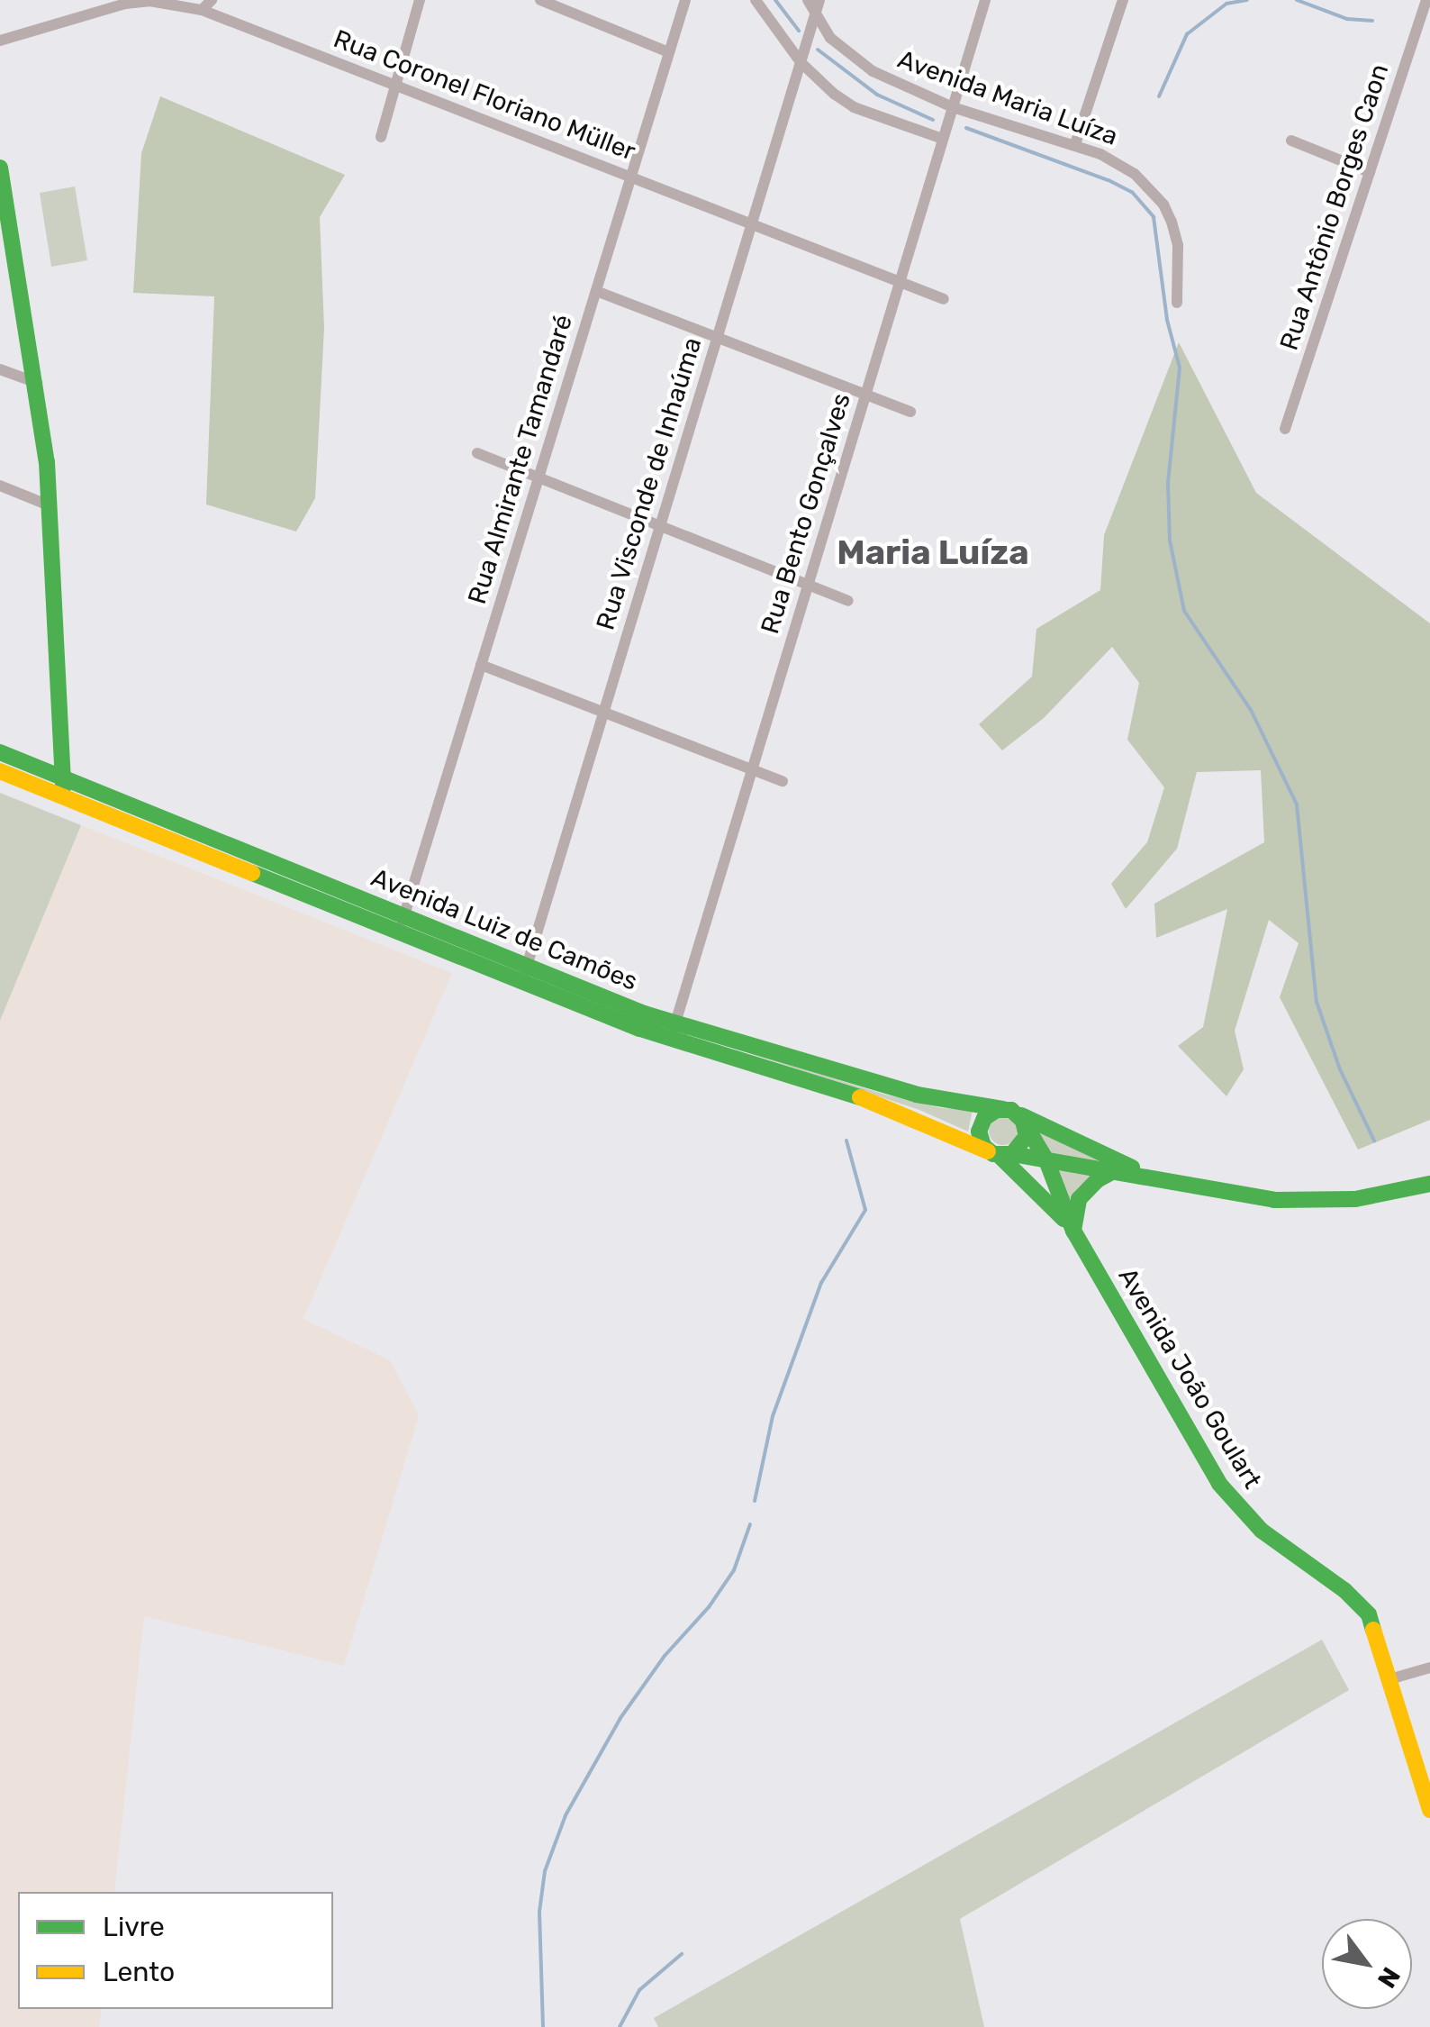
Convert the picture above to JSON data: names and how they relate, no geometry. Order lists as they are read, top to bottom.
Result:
{
  "streets": {
    "main road": ["Avenida Luiz de Camões", "Avenida João Goulart"],
    "street": [
      "Rua Coronel Floriano Müller",
      "Avenida Maria Luíza",
      "Rua Antônio Borges Caon",
      "Rua Almirante Tamandaré",
      "Rua Visconde de Inhaúma",
      "Rua Bento Gonçalves"
    ]
  },
  "crossings": [
    ["Rua Coronel Floriano Müller", "Rua Almirante Tamandaré"],
    ["Rua Coronel Floriano Müller", "Rua Visconde de Inhaúma"],
    ["Rua Coronel Floriano Müller", "Rua Bento Gonçalves"],
    ["Avenida Maria Luíza", "Rua Visconde de Inhaúma"],
    ["Avenida Maria Luíza", "Rua Bento Gonçalves"],
    ["Rua Almirante Tamandaré", "Avenida Luiz de Camões"],
    ["Rua Visconde de Inhaúma", "Avenida Luiz de Camões"],
    ["Rua Bento Gonçalves", "Avenida Luiz de Camões"],
    ["Avenida Luiz de Camões", "Avenida João Goulart"]
  ],
  "districts": ["Maria Luíza"],
  "legend": ["Livre", "Lento"],
  "north": "bottom right"
}
